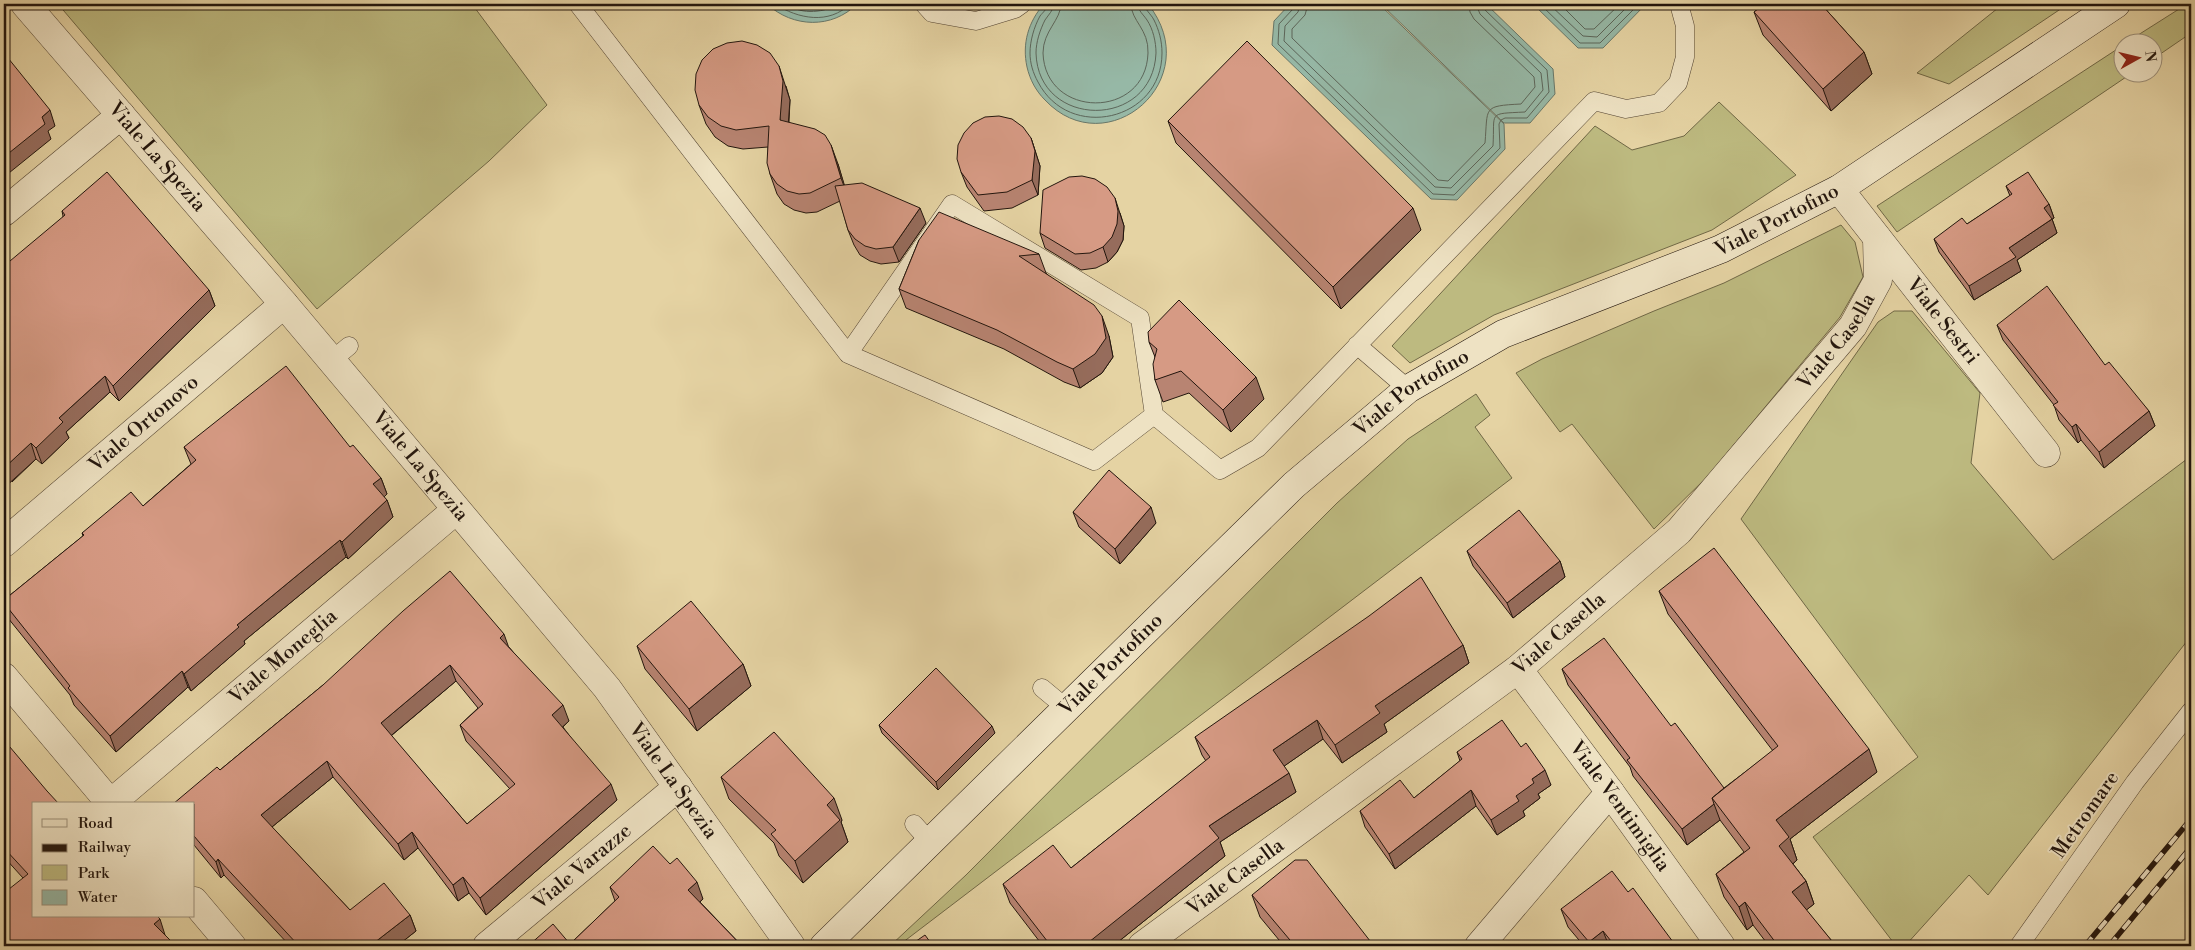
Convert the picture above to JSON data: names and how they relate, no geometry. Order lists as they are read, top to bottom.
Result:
{
  "streets": {
    "street": [
      "Viale La Spezia",
      "Viale Portofino",
      "Viale Sestri",
      "Viale Casella",
      "Viale Ortonovo",
      "Viale Moneglia",
      "Viale Ventimiglia",
      "Viale Varazze"
    ],
    "lane": ["Metromare"]
  },
  "crossings": [
    ["Viale La Spezia", "Viale Ortonovo"],
    ["Viale La Spezia", "Viale Moneglia"],
    ["Viale La Spezia", "Viale Varazze"],
    ["Viale Portofino", "Viale Sestri"],
    ["Viale Sestri", "Viale Casella"],
    ["Viale Casella", "Viale Ventimiglia"]
  ],
  "legend": [
    "Road",
    "Railway",
    "Park",
    "Water"
  ],
  "north": "right"
}
